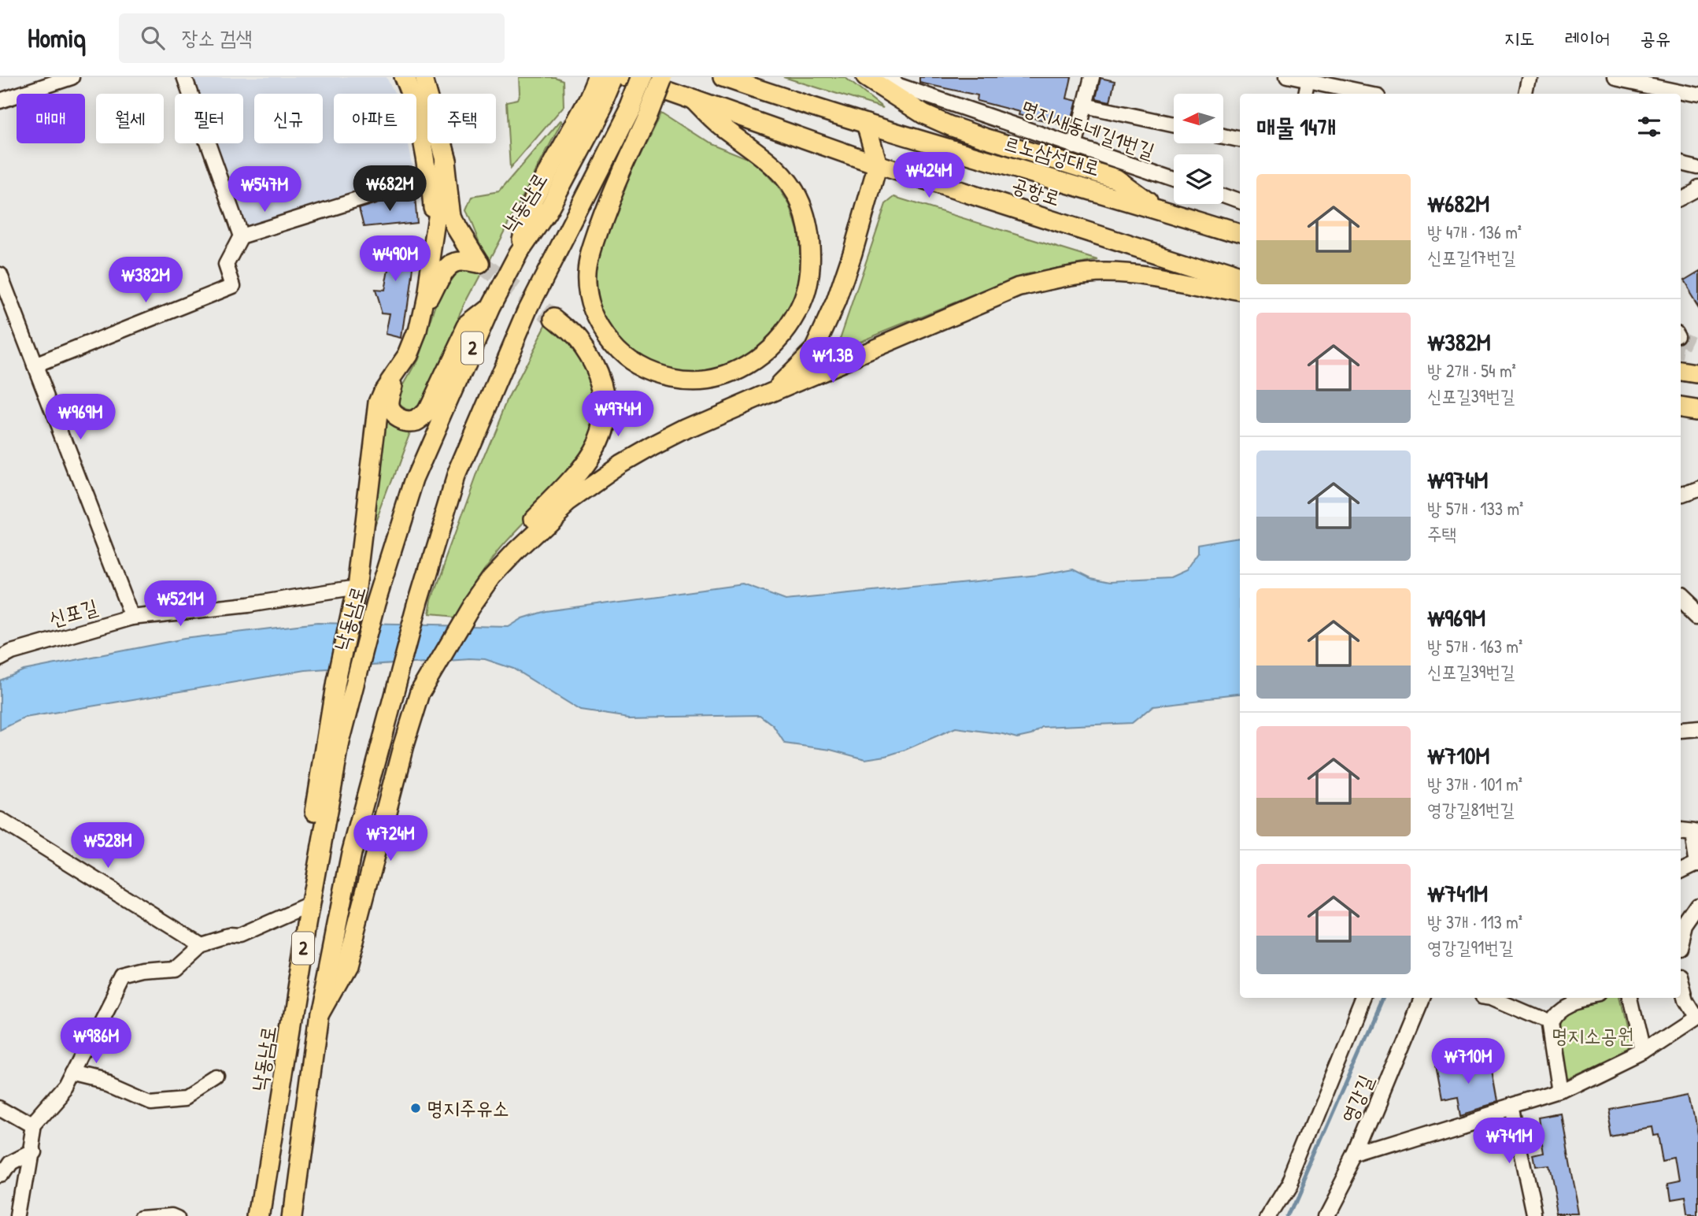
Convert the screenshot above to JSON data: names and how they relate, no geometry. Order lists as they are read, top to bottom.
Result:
{
  "streets": {
    "main road": [
      "르노삼성대로",
      "공항로",
      "낙동남로",
      "2"
    ],
    "street": ["명지새동네길1번길", "신포길", "영강길"]
  },
  "parks": ["명지소공원"],
  "places": ["명지주유소"],
  "north": "left",
  "page": {
    "header": "Homiq",
    "search": "장소 검색",
    "nav": ["지도", "레이어", "공유"],
    "chip": [
      "매매",
      "월세",
      "필터",
      "신규",
      "아파트",
      "주택"
    ],
    "heading": "매물 14개",
    "price": [
      "₩424M",
      "₩682M",
      "₩547M",
      "₩490M",
      "₩382M",
      "₩1.3B",
      "₩974M",
      "₩969M",
      "₩521M",
      "₩724M",
      "₩528M",
      "₩986M",
      "₩710M",
      "₩741M"
    ],
    "list": [
      {
        "name": "₩682M",
        "note": "방 4개 · 136 m² · 신포길17번길"
      },
      {
        "name": "₩382M",
        "note": "방 2개 · 54 m² · 신포길39번길"
      },
      {
        "name": "₩974M",
        "note": "방 5개 · 133 m² · 주택"
      },
      {
        "name": "₩969M",
        "note": "방 5개 · 163 m² · 신포길39번길"
      },
      {
        "name": "₩710M",
        "note": "방 3개 · 101 m² · 영강길81번길"
      },
      {
        "name": "₩741M",
        "note": "방 3개 · 113 m² · 영강길91번길"
      }
    ]
  }
}
